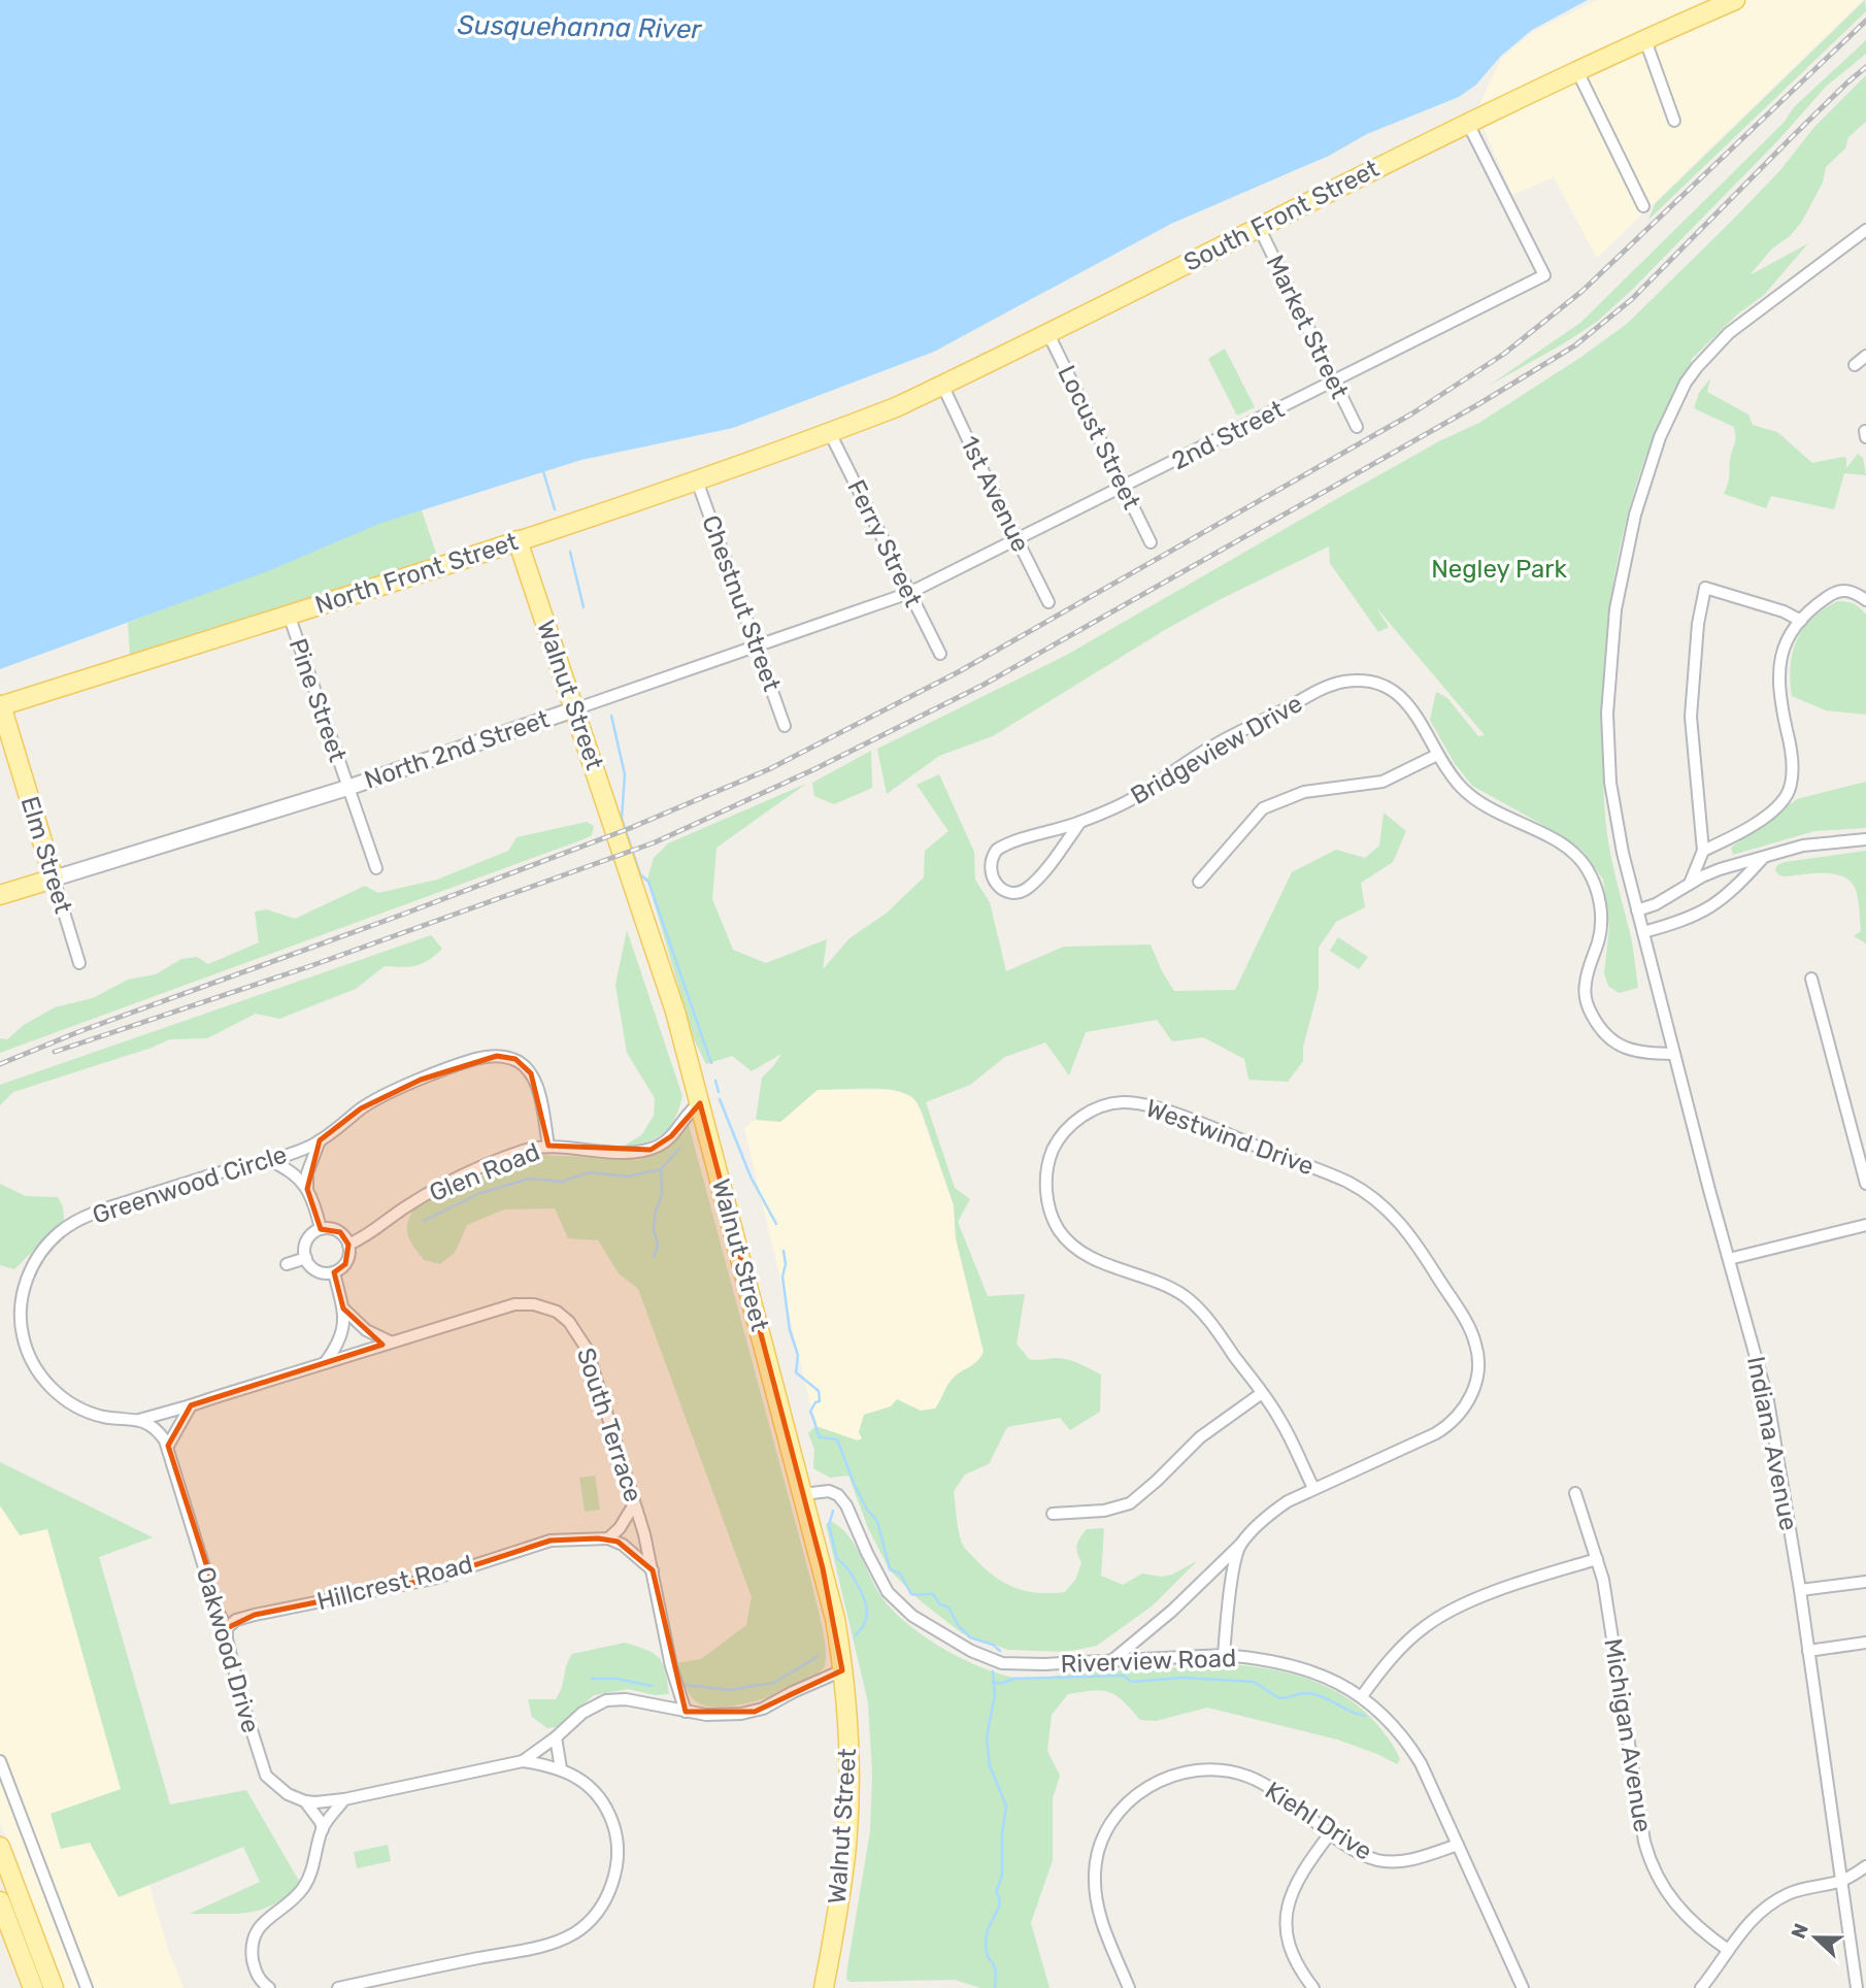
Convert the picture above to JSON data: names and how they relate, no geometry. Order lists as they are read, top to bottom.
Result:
{
  "streets": {
    "main road": [
      "South Front Street",
      "North Front Street",
      "Walnut Street",
      "North 2nd Street",
      "Elm Street"
    ],
    "street": [
      "Market Street",
      "2nd Street",
      "Locust Street",
      "1st Avenue",
      "Ferry Street",
      "Chestnut Street",
      "Pine Street",
      "Bridgeview Drive",
      "Westwind Drive",
      "Glen Road",
      "Greenwood Circle",
      "South Terrace",
      "Indiana Avenue",
      "Hillcrest Road",
      "Oakwood Drive",
      "Riverview Road",
      "Michigan Avenue",
      "Kiehl Drive"
    ]
  },
  "crossings": [
    ["South Front Street", "Market Street"],
    ["South Front Street", "2nd Street"],
    ["South Front Street", "Locust Street"],
    ["South Front Street", "1st Avenue"],
    ["South Front Street", "Ferry Street"],
    ["South Front Street", "North Front Street"],
    ["Market Street", "2nd Street"],
    ["2nd Street", "Locust Street"],
    ["2nd Street", "1st Avenue"],
    ["2nd Street", "Ferry Street"],
    ["2nd Street", "North 2nd Street"],
    ["Ferry Street", "North Front Street"],
    ["Ferry Street", "North 2nd Street"],
    ["North Front Street", "Chestnut Street"],
    ["North Front Street", "Walnut Street"],
    ["North Front Street", "Pine Street"],
    ["North Front Street", "Elm Street"],
    ["Chestnut Street", "North 2nd Street"],
    ["Walnut Street", "North 2nd Street"],
    ["Walnut Street", "Glen Road"],
    ["Walnut Street", "Riverview Road"],
    ["Pine Street", "North 2nd Street"],
    ["North 2nd Street", "Elm Street"],
    ["Bridgeview Drive", "Indiana Avenue"],
    ["Westwind Drive", "Riverview Road"],
    ["Glen Road", "Greenwood Circle"],
    ["Greenwood Circle", "South Terrace"],
    ["Hillcrest Road", "Oakwood Drive"],
    ["Riverview Road", "Kiehl Drive"]
  ],
  "water": ["Susquehanna River"],
  "parks": ["Negley Park"],
  "north": "left"
}
